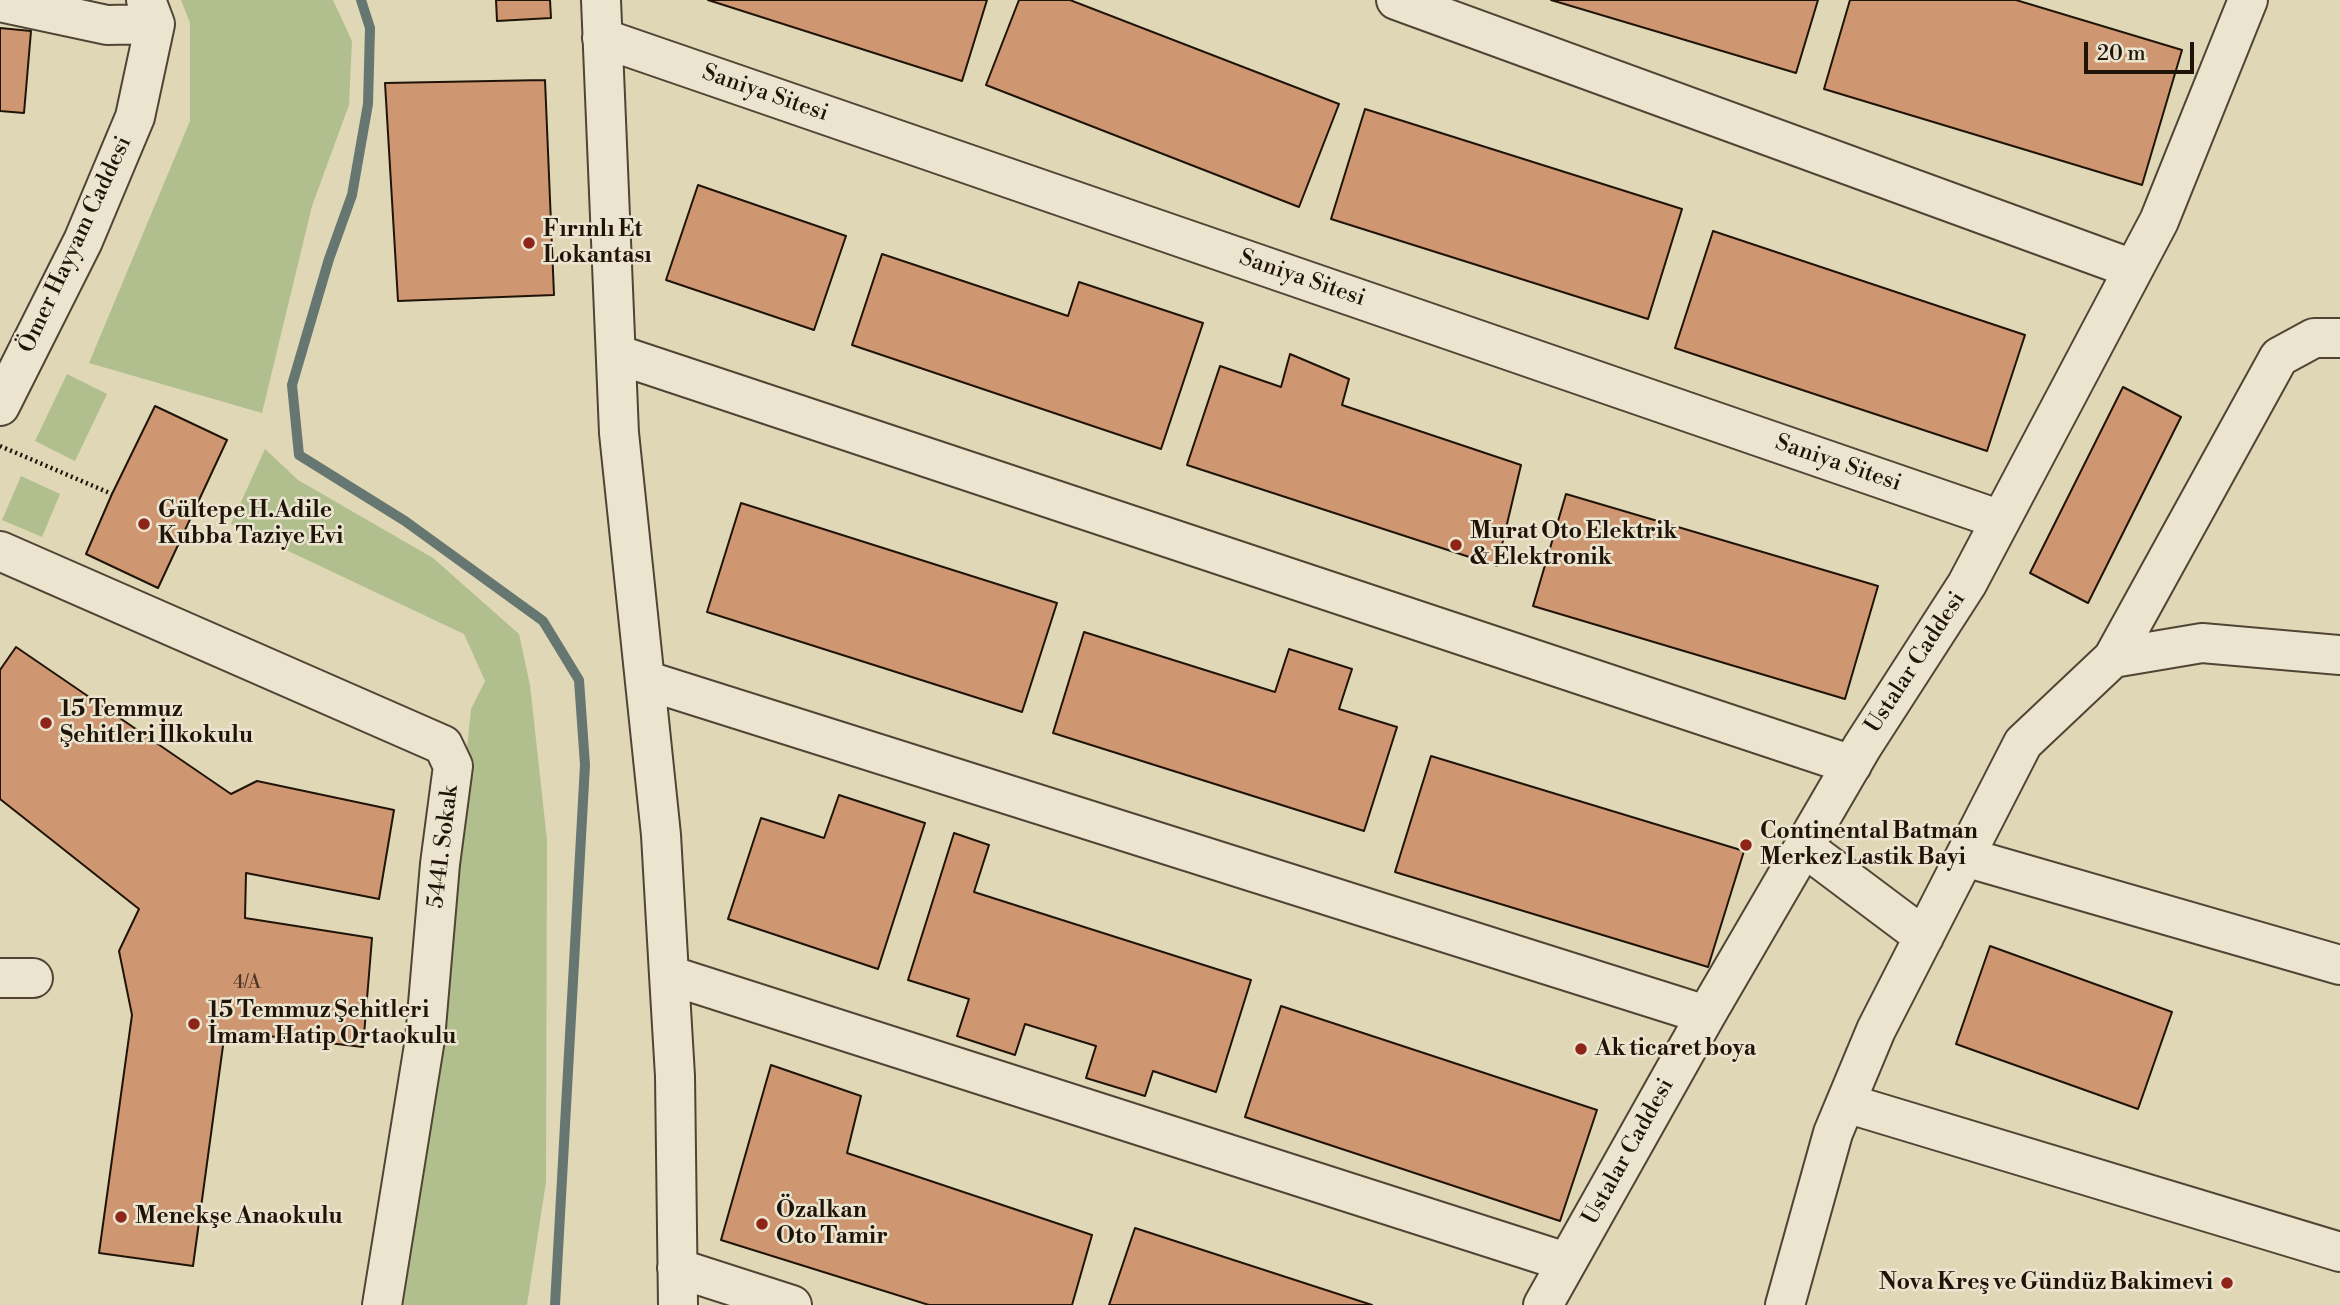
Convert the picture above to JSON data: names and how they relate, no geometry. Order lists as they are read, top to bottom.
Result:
{
  "streets": {
    "street": [
      "Saniya Sitesi",
      "Ömer Hayyam Caddesi",
      "Ustalar Caddesi",
      "5441. Sokak"
    ]
  },
  "crossings": [
    ["Saniya Sitesi", "Ustalar Caddesi"]
  ],
  "places": [
    "Fırınlı Et Lokantası",
    "Gültepe H.Adile Kubba Taziye Evi",
    "Murat Oto Elektrik & Elektronik",
    "15 Temmuz Şehitleri İlkokulu",
    "Continental Batman Merkez Lastik Bayi",
    "15 Temmuz Şehitleri İmam Hatip Ortaokulu",
    "Ak ticaret boya",
    "Menekşe Anaokulu",
    "Özalkan Oto Tamir",
    "Nova Kreş ve Gündüz Bakimevi"
  ],
  "house_numbers": ["4/A"],
  "scale_bar": "20 m"
}
